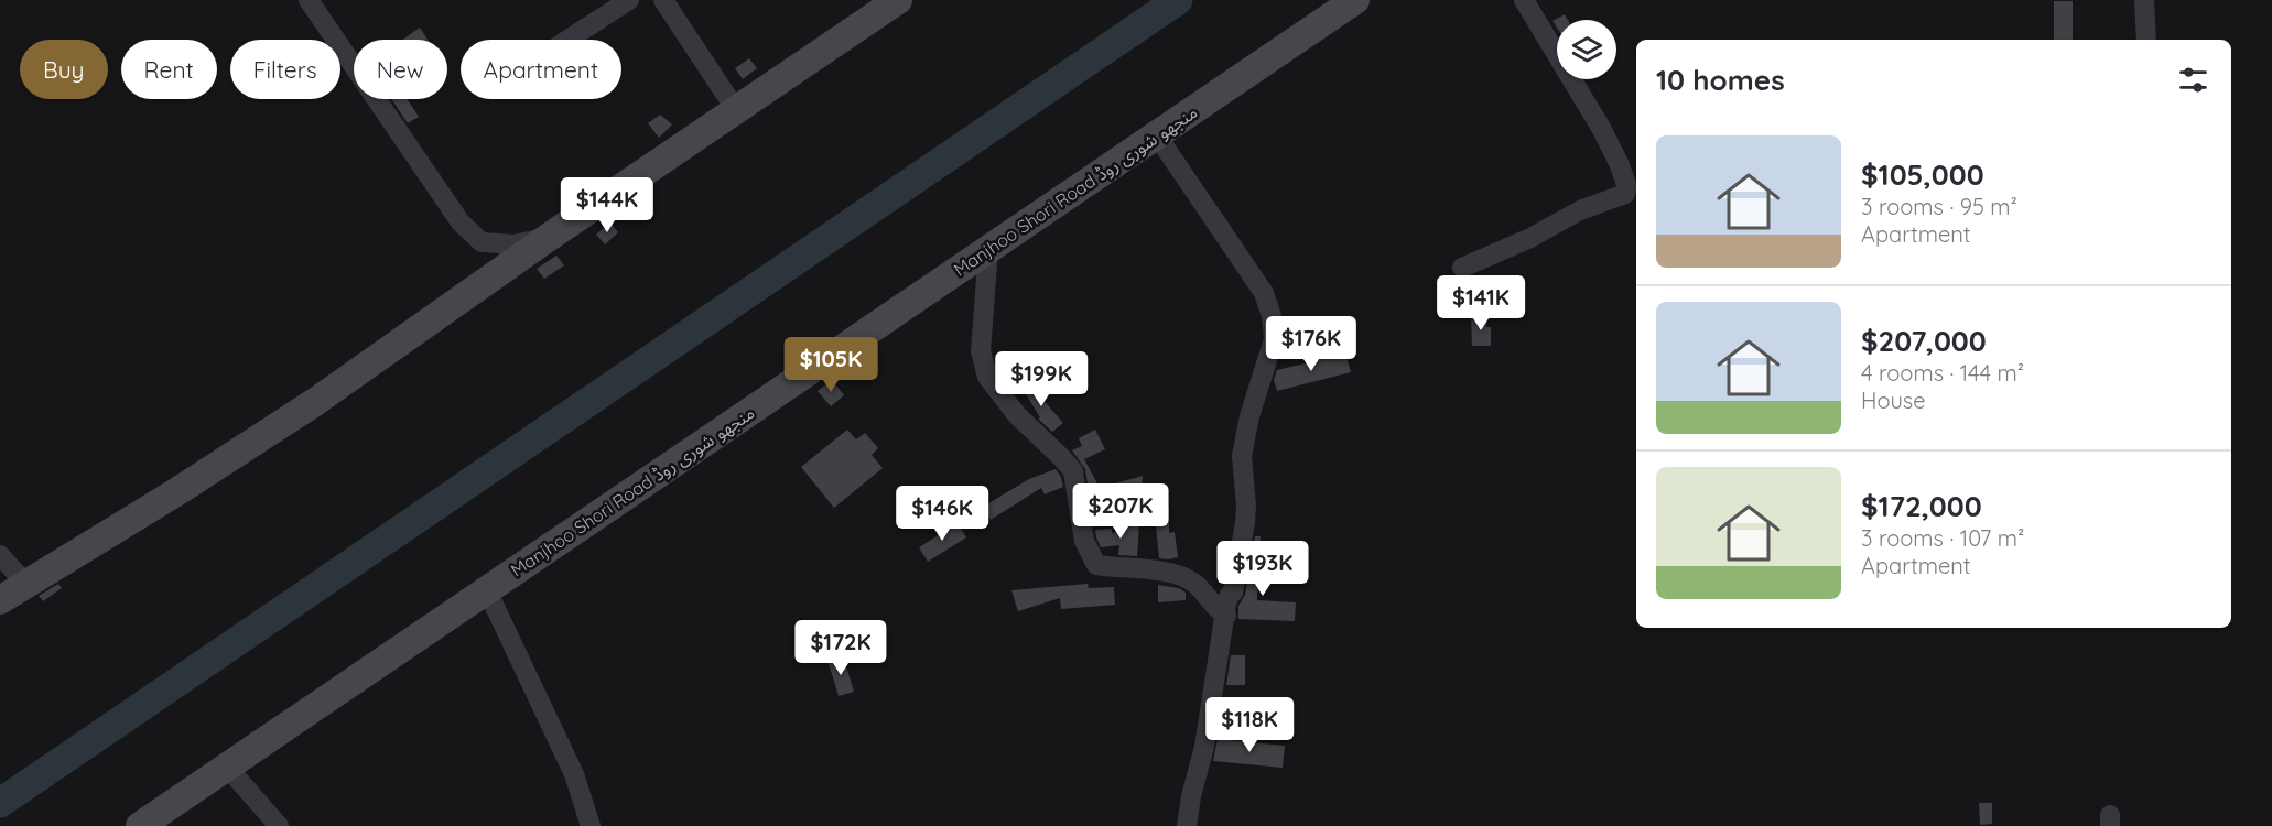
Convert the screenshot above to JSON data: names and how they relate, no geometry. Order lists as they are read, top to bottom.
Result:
{
  "streets": {
    "street": ["Manjhoo Shori Road منجھو شوری روڈ"]
  },
  "page": {
    "chip": [
      "Buy",
      "Rent",
      "Filters",
      "New",
      "Apartment"
    ],
    "heading": "10 homes",
    "list": [
      {
        "name": "$105,000",
        "note": "3 rooms · 95 m² · Apartment"
      },
      {
        "name": "$207,000",
        "note": "4 rooms · 144 m² · House"
      },
      {
        "name": "$172,000",
        "note": "3 rooms · 107 m² · Apartment"
      }
    ],
    "price": [
      "$144K",
      "$141K",
      "$176K",
      "$105K",
      "$199K",
      "$207K",
      "$146K",
      "$193K",
      "$172K",
      "$118K"
    ]
  }
}
